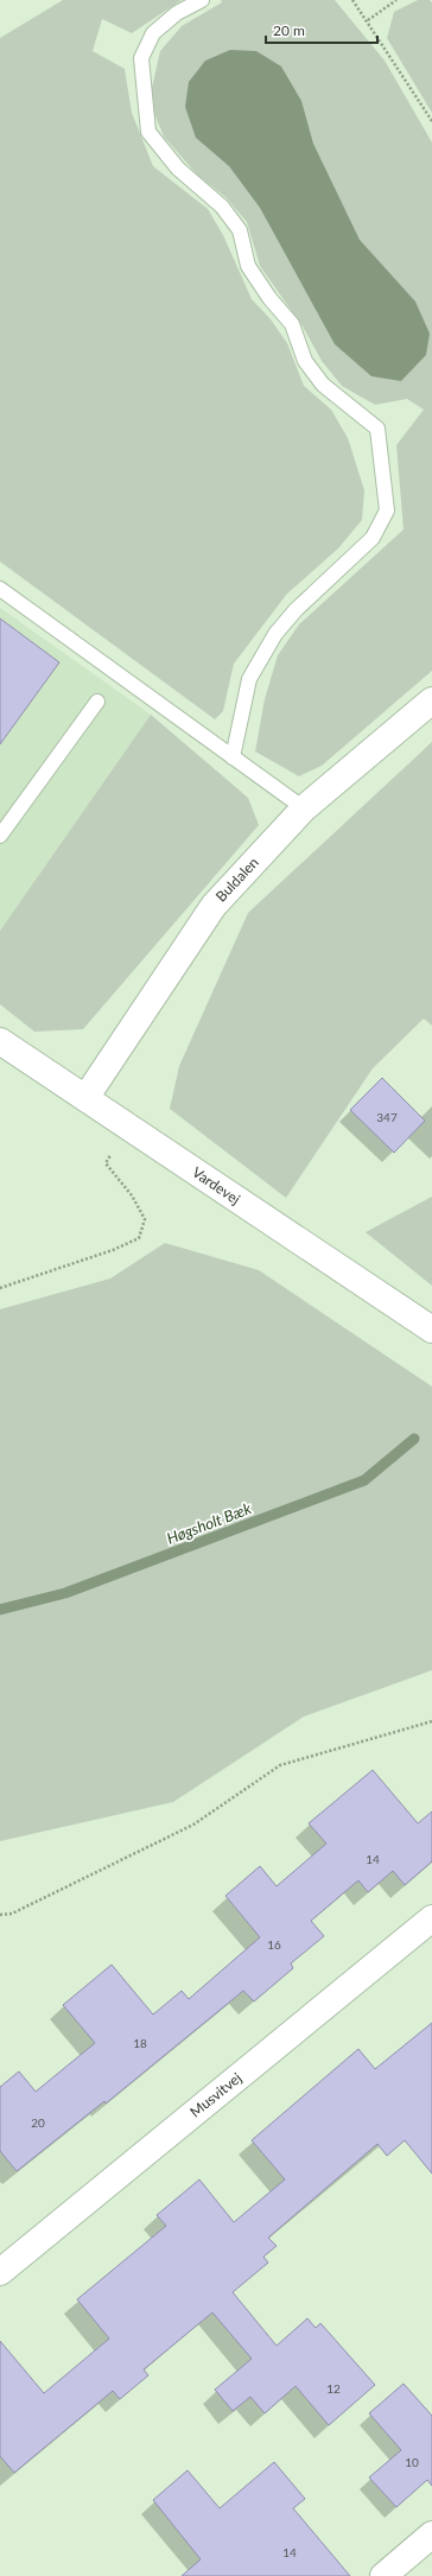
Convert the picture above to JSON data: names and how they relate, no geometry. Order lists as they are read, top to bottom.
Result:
{
  "streets": {
    "street": ["Buldalen", "Vardevej", "Musvitvej"]
  },
  "crossings": [
    ["Buldalen", "Vardevej"]
  ],
  "water": ["Høgsholt Bæk"],
  "house_numbers": [
    "347",
    "14",
    "16",
    "18",
    "20",
    "12",
    "10",
    "14"
  ],
  "scale_bar": "20 m"
}
